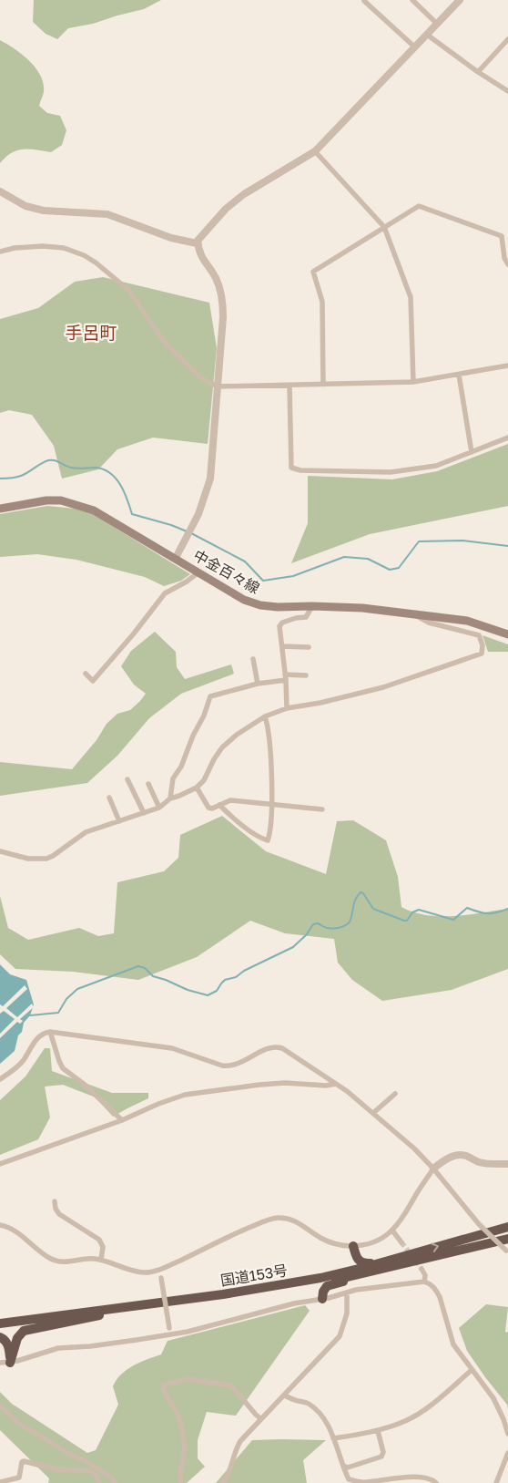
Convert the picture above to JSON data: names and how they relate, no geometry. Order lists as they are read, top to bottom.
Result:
{
  "streets": {
    "highway": ["国道153号"],
    "main road": ["中金百々線"]
  },
  "districts": ["手呂町"]
}
